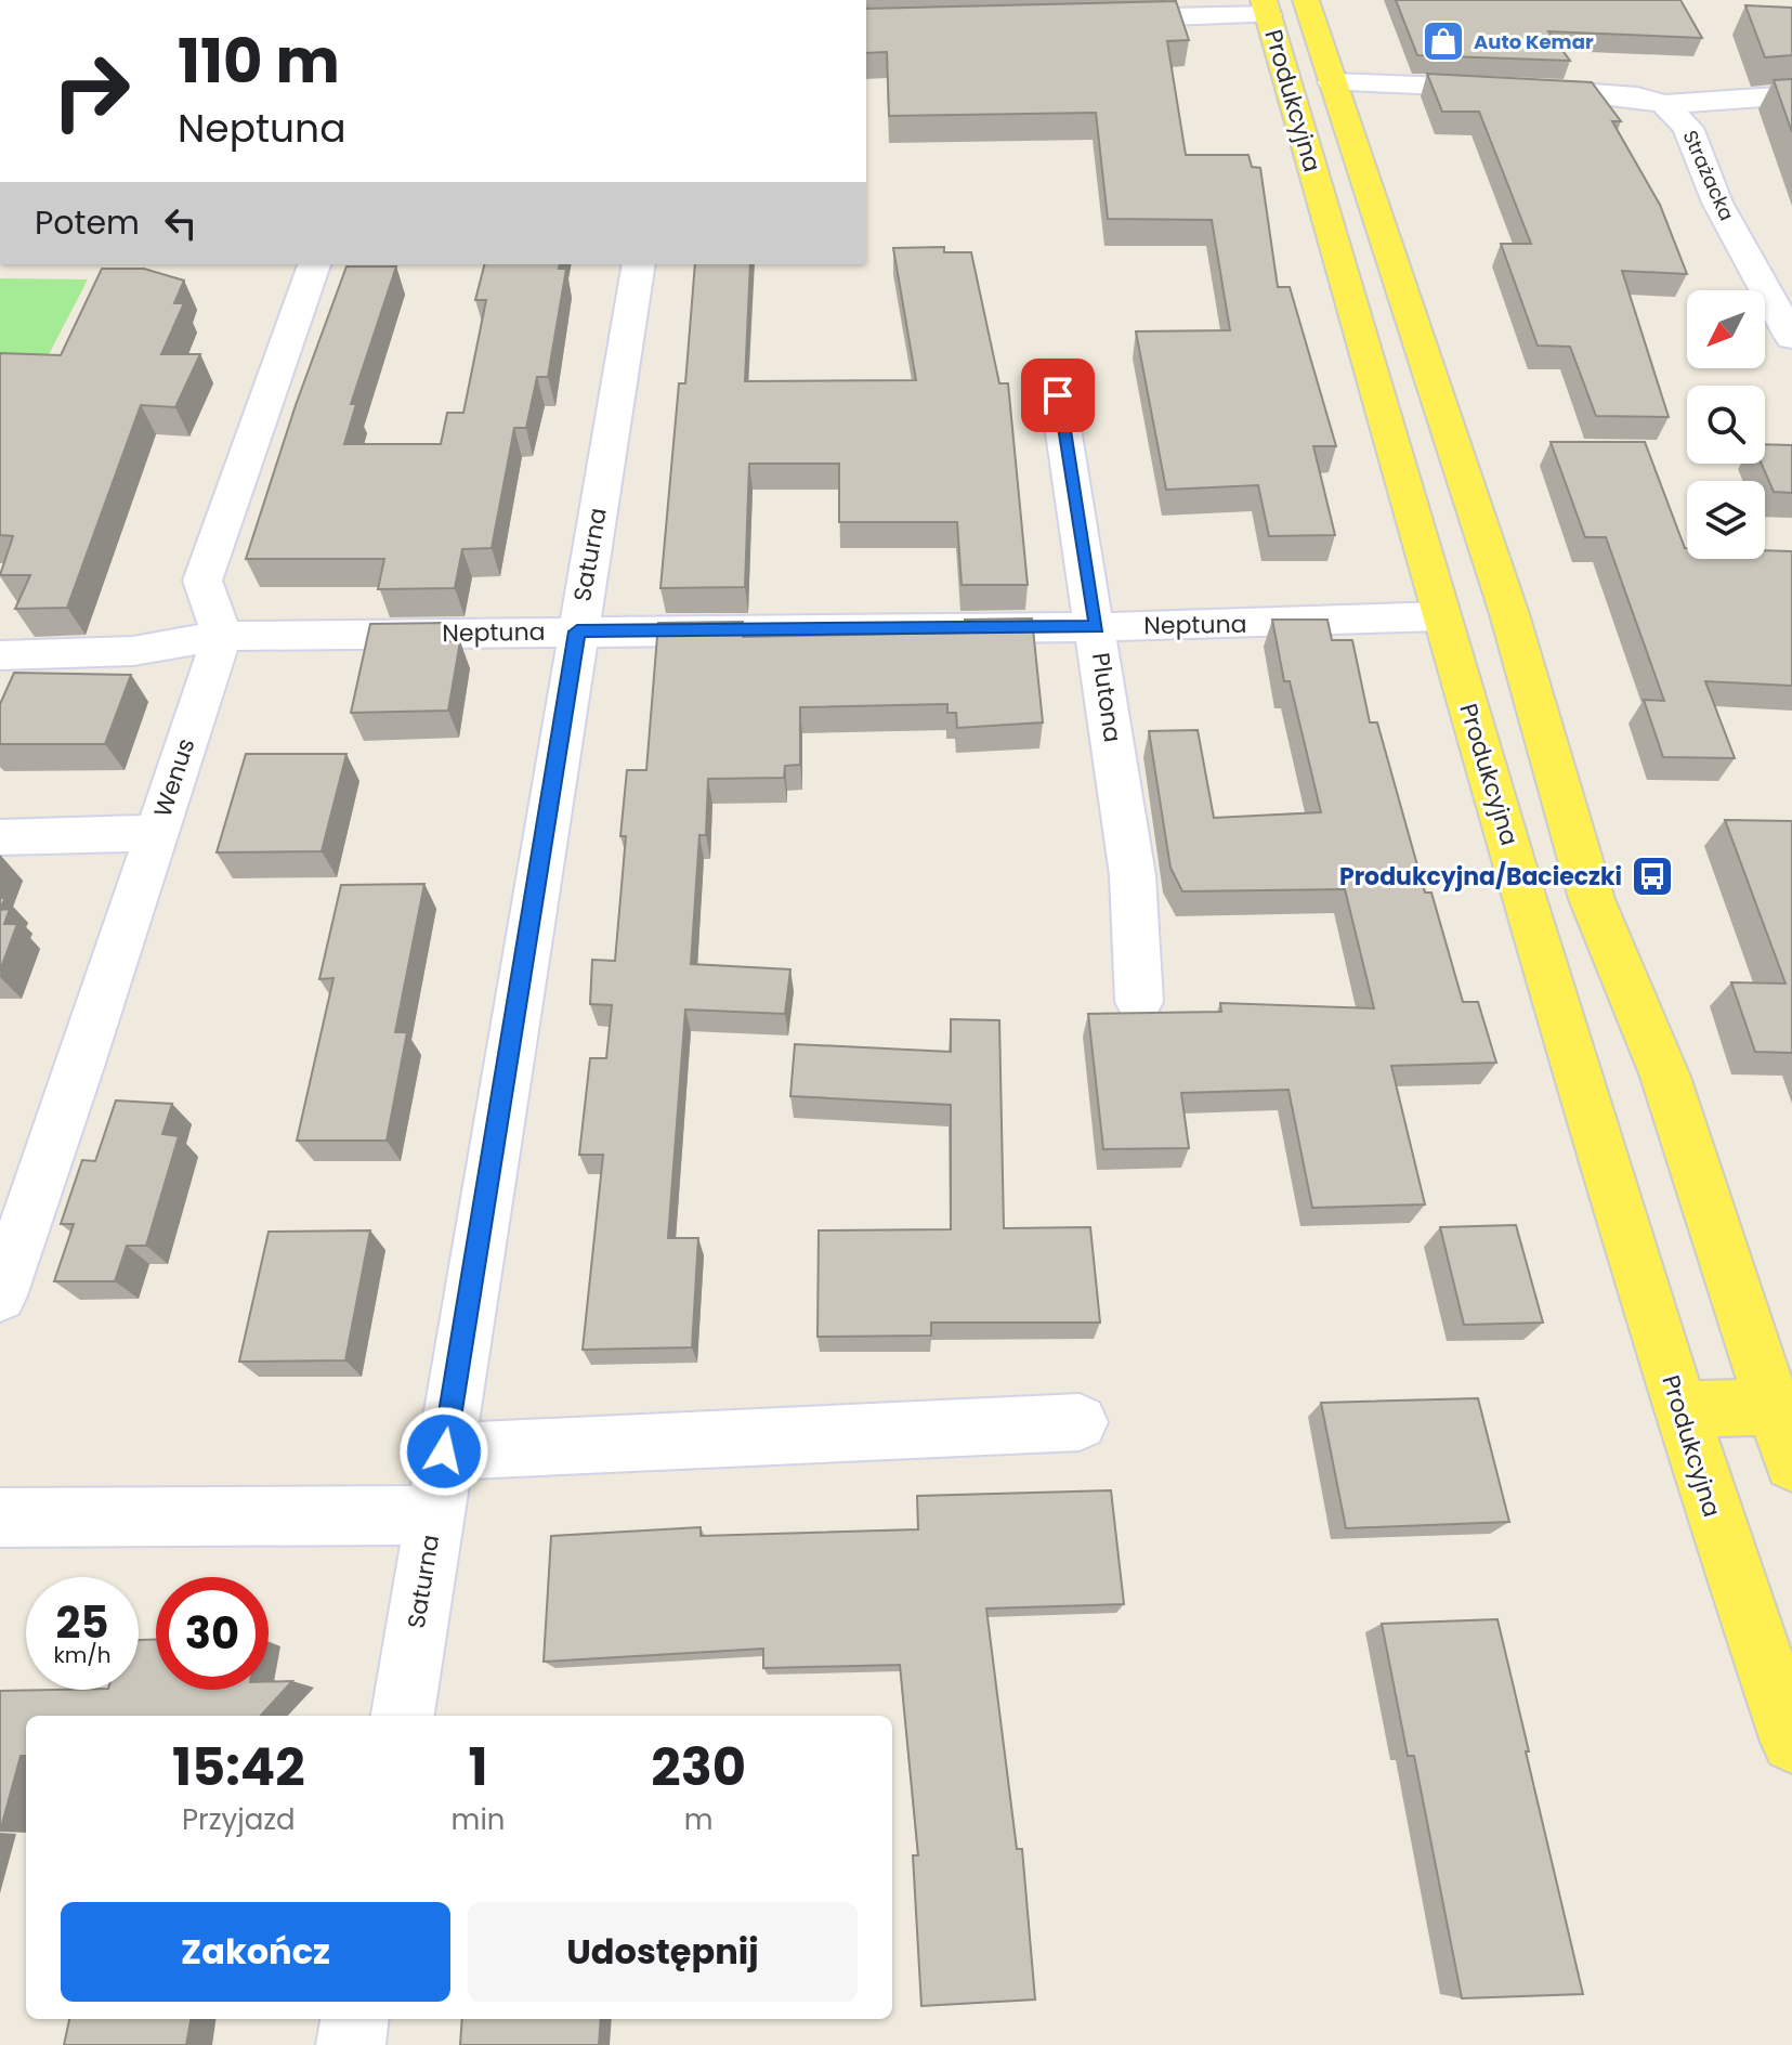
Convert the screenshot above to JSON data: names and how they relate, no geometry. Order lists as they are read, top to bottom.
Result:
{
  "streets": {
    "main road": ["Produkcyjna"],
    "street": [
      "Strażacka",
      "Saturna",
      "Neptuna",
      "Plutona",
      "Wenus"
    ]
  },
  "crossings": [
    ["Produkcyjna", "Strażacka"],
    ["Produkcyjna", "Neptuna"],
    ["Saturna", "Neptuna"],
    ["Neptuna", "Plutona"],
    ["Neptuna", "Wenus"]
  ],
  "places": {
    "shop": ["Auto Kemar"],
    "bus stop": ["Produkcyjna/Bacieczki"]
  },
  "north": "bottom left",
  "page": {
    "turn": ["110 m", "Neptuna"],
    "then": "Potem",
    "speed": "25 km/h",
    "limit": "30",
    "eta": [
      "15:42",
      "Przyjazd",
      "1",
      "min",
      "230",
      "m"
    ],
    "buttons": ["Zakończ", "Udostępnij"]
  }
}
